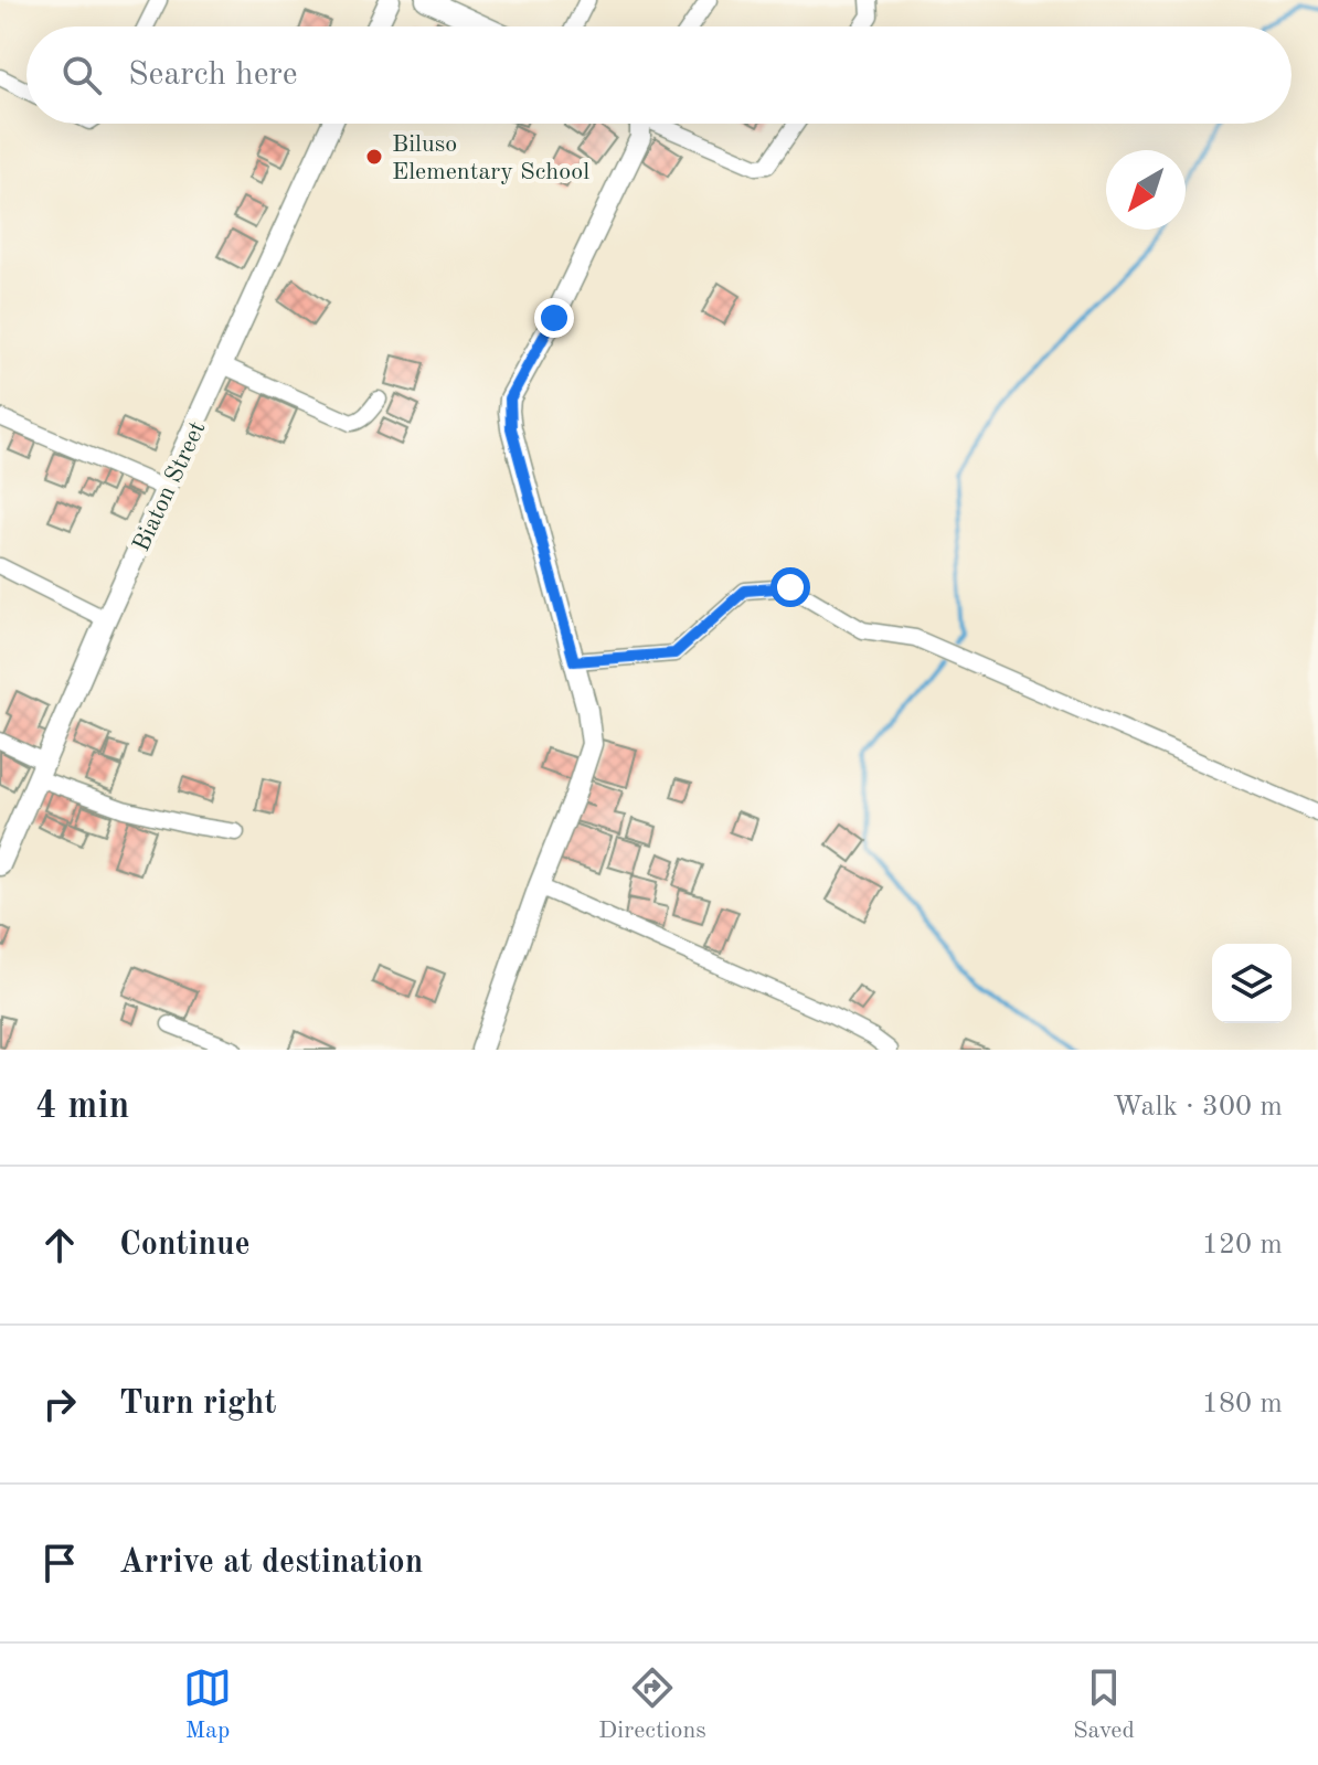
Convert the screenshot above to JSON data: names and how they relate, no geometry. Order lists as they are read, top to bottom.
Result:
{
  "streets": {
    "street": ["Biaton Street"]
  },
  "places": ["Biluso Elementary School"],
  "north": "bottom left",
  "page": {
    "search": "Search here",
    "heading": ["4 min", "Walk · 300 m"],
    "list": [
      ["Continue", "120 m"],
      ["Turn right", "180 m"],
      "Arrive at destination"
    ],
    "nav": ["Map", "Directions", "Saved"]
  }
}
